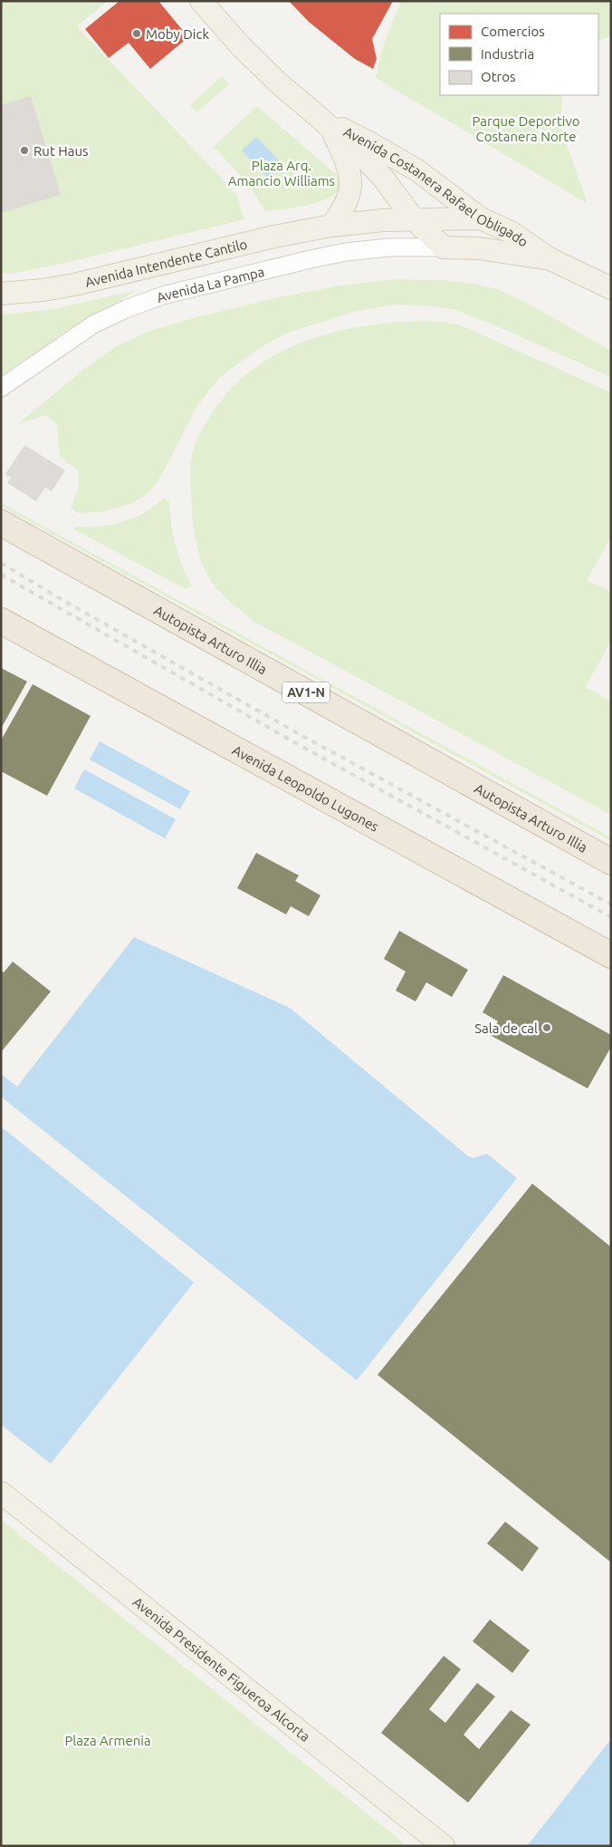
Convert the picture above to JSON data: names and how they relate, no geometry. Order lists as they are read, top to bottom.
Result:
{
  "streets": {
    "highway": ["Autopista Arturo Illia", "AV1-N", "Avenida Leopoldo Lugones"],
    "main road": ["Avenida Costanera Rafael Obligado", "Avenida Intendente Cantilo", "Avenida Presidente Figueroa Alcorta"],
    "street": ["Avenida La Pampa"]
  },
  "crossings": [
    ["Avenida Costanera Rafael Obligado", "Avenida La Pampa"]
  ],
  "parks": ["Parque Deportivo Costanera Norte", "Plaza Arq. Amancio Williams", "Plaza Armenia"],
  "places": ["Moby Dick", "Rut Haus", "Sala de cal"],
  "legend": ["Comercios", "Industria", "Otros"]
}
